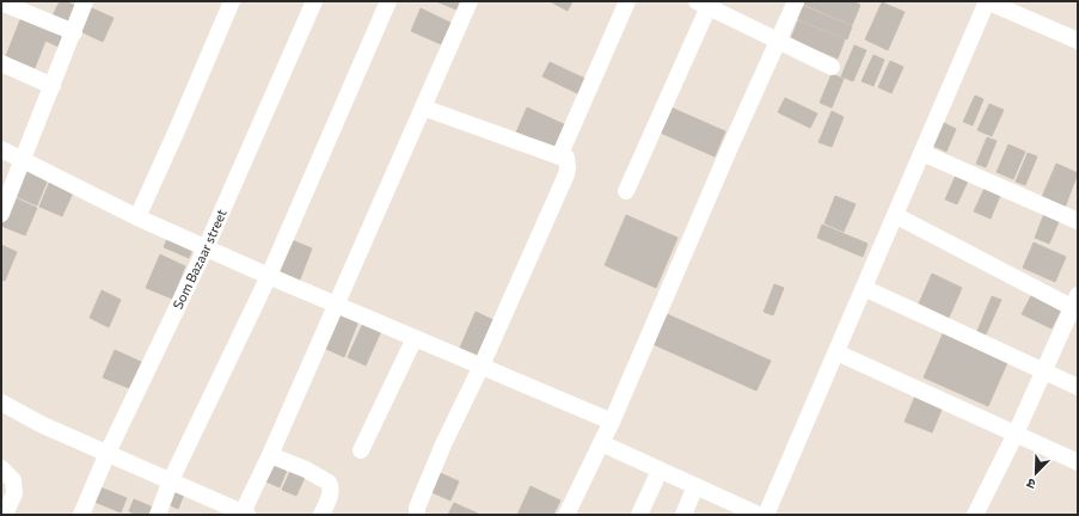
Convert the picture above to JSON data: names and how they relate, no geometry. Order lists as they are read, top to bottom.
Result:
{
  "streets": {
    "street": ["Som Bazaar street"]
  },
  "north": "bottom left"
}
